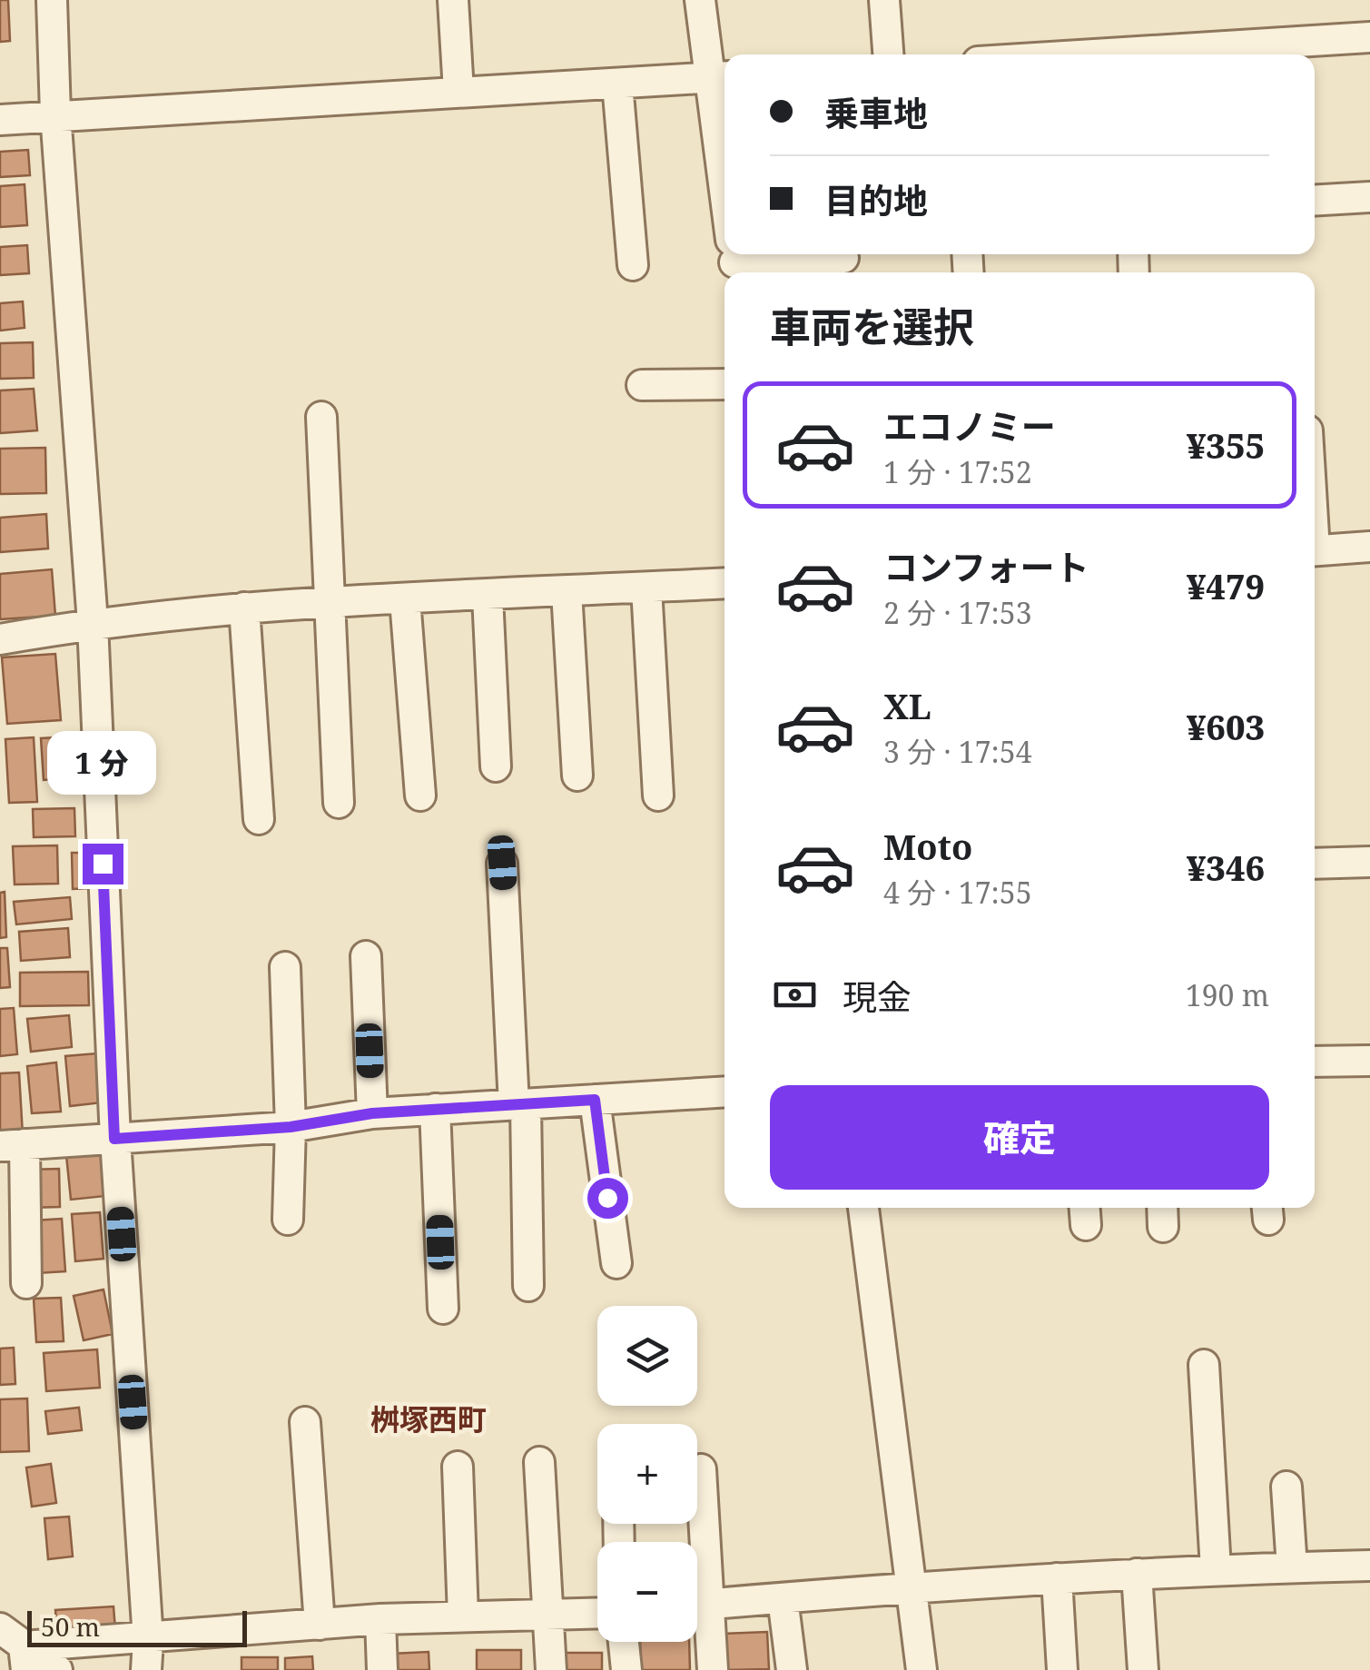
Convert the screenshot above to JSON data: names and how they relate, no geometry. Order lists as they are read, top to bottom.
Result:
{
  "districts": ["桝塚西町"],
  "scale_bar": "50 m",
  "page": {
    "banner": ["乗車地", "目的地"],
    "heading": "車両を選択",
    "list": [
      {
        "name": "エコノミー",
        "note": "1 分 · 17:52",
        "value": "¥355"
      },
      {
        "name": "コンフォート",
        "note": "2 分 · 17:53",
        "value": "¥479"
      },
      {
        "name": "XL",
        "note": "3 分 · 17:54",
        "value": "¥603"
      },
      {
        "name": "Moto",
        "note": "4 分 · 17:55",
        "value": "¥346"
      }
    ],
    "bubble": "1 分",
    "pay": ["現金", "190 m"],
    "buttons": "確定",
    "map_buttons": ["+", "−"],
    "scale": "50 m"
  }
}
